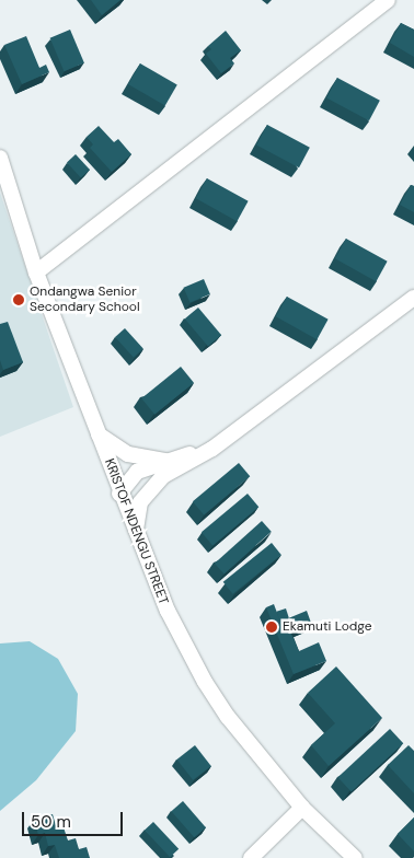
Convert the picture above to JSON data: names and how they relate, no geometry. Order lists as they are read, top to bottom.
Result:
{
  "streets": {
    "street": ["KRISTOF NDENGU STREET"]
  },
  "places": ["Ondangwa Senior Secondary School", "Ekamuti Lodge"],
  "scale_bar": "50 m"
}
